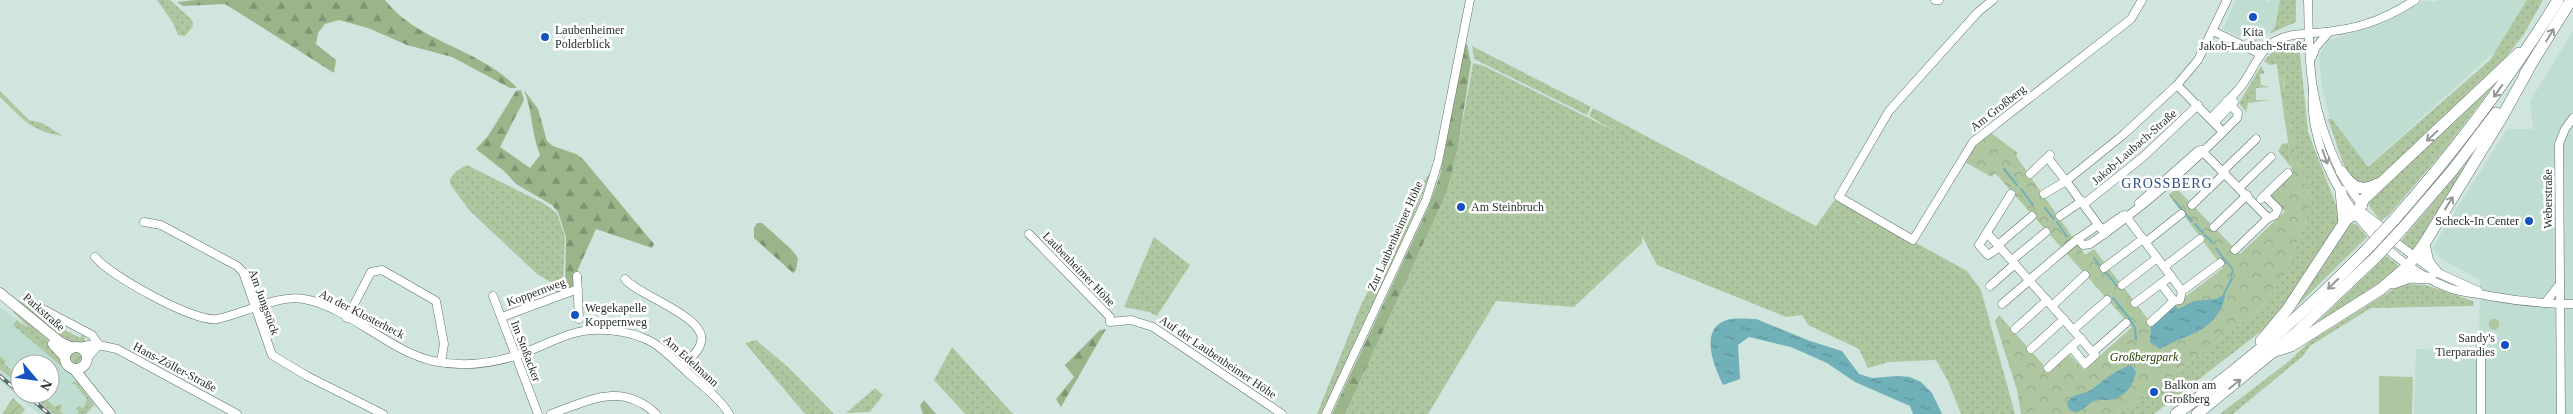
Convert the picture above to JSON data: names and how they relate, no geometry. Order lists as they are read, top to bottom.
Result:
{
  "streets": {
    "main road": ["Parkstraße"],
    "street": [
      "Am Großberg",
      "Jakob-Laubach-Straße",
      "Weberstraße",
      "Zur Laubenheimer Höhe",
      "Laubenheimer Höhe",
      "Koppernweg",
      "Am Jungstück",
      "An der Klosterheck",
      "Im Stoßacker",
      "Auf der Laubenheimer Höhe",
      "Am Edelmann",
      "Hans-Zöller-Straße"
    ]
  },
  "crossings": [
    ["Laubenheimer Höhe", "Auf der Laubenheimer Höhe"],
    ["Koppernweg", "Im Stoßacker"],
    ["Am Jungstück", "An der Klosterheck"],
    ["Parkstraße", "Hans-Zöller-Straße"],
    ["An der Klosterheck", "Im Stoßacker"],
    ["An der Klosterheck", "Am Edelmann"],
    ["Im Stoßacker", "Am Edelmann"]
  ],
  "districts": ["GROSSBERG"],
  "parks": ["Großbergpark"],
  "places": [
    "Kita Jakob-Laubach-Straße",
    "Laubenheimer Polderblick",
    "Am Steinbruch",
    "Scheck-In Center",
    "Wegekapelle Koppernweg",
    "Sandy's Tierparadies",
    "Balkon am Großberg"
  ],
  "north": "bottom right"
}
